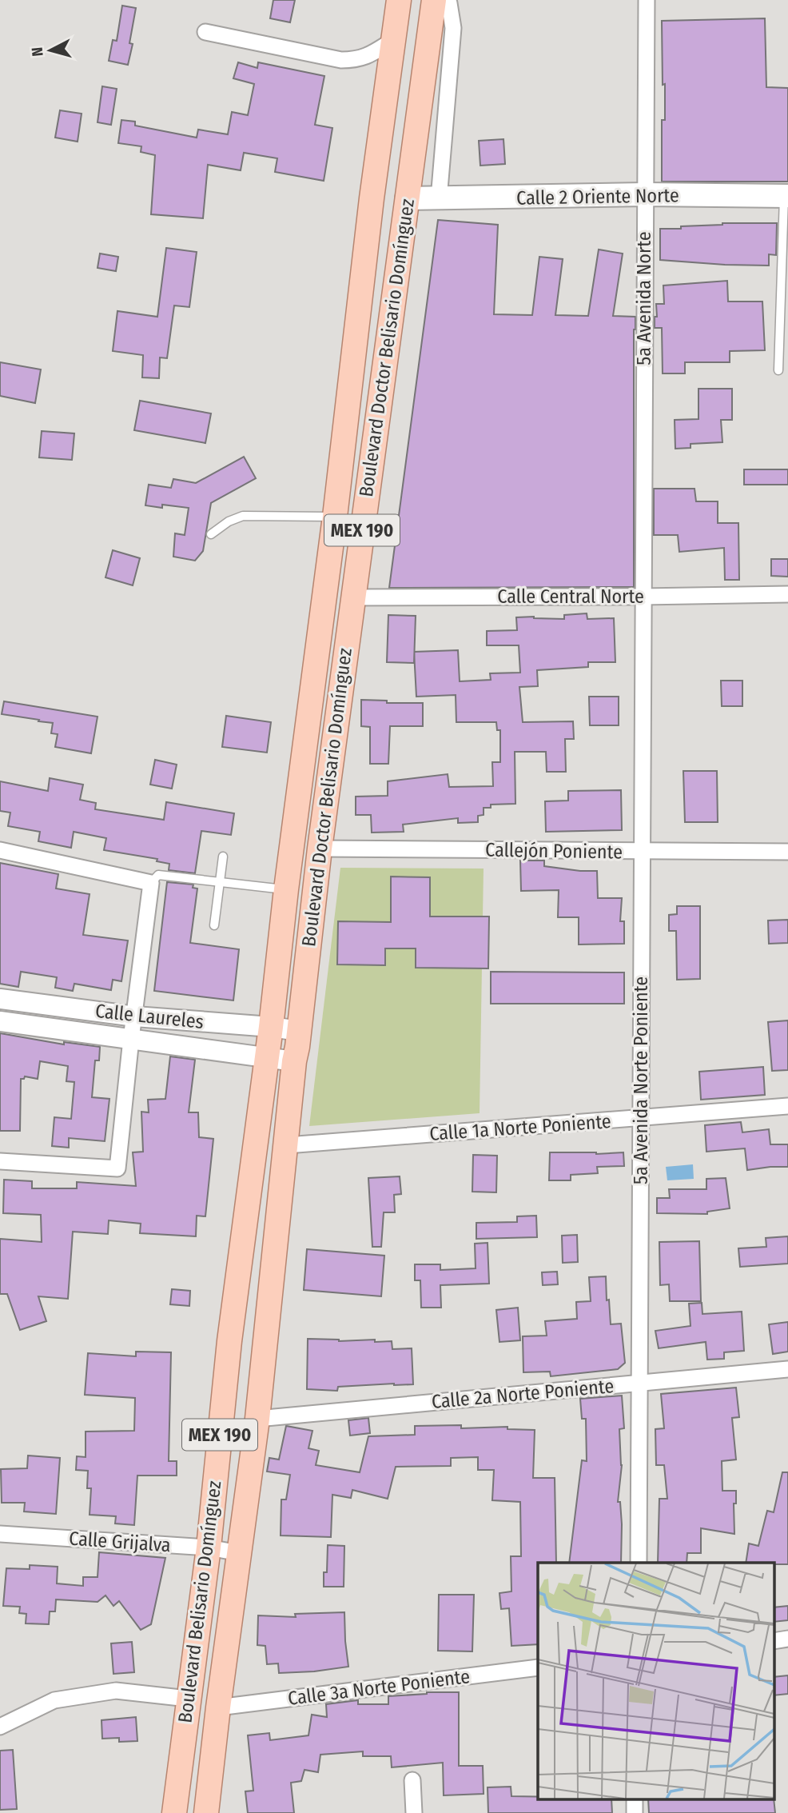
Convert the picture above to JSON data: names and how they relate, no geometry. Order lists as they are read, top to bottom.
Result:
{
  "streets": {
    "main road": [
      "Calle 2 Oriente Norte",
      "Boulevard Doctor Belisario Domínguez",
      "MEX 190",
      "Boulevard Belisario Domínguez"
    ],
    "street": [
      "5a Avenida Norte",
      "Calle Central Norte",
      "Callejón Poniente",
      "Calle Laureles",
      "5a Avenida Norte Poniente",
      "Calle 1a Norte Poniente",
      "Calle 2a Norte Poniente",
      "Calle Grijalva",
      "Calle 3a Norte Poniente"
    ]
  },
  "crossings": [
    ["Calle 2 Oriente Norte", "5a Avenida Norte"],
    ["Calle 2 Oriente Norte", "Boulevard Doctor Belisario Domínguez"],
    ["5a Avenida Norte", "Calle Central Norte"],
    ["5a Avenida Norte", "5a Avenida Norte Poniente"],
    ["Boulevard Doctor Belisario Domínguez", "Calle Central Norte"],
    ["Boulevard Doctor Belisario Domínguez", "Callejón Poniente"],
    ["Boulevard Doctor Belisario Domínguez", "Calle Laureles"],
    ["Boulevard Doctor Belisario Domínguez", "Boulevard Belisario Domínguez"],
    ["Calle Central Norte", "5a Avenida Norte Poniente"],
    ["Callejón Poniente", "5a Avenida Norte Poniente"],
    ["Calle Laureles", "Boulevard Belisario Domínguez"],
    ["5a Avenida Norte Poniente", "Calle 1a Norte Poniente"],
    ["5a Avenida Norte Poniente", "Calle 2a Norte Poniente"],
    ["Calle 1a Norte Poniente", "Boulevard Belisario Domínguez"],
    ["Calle 2a Norte Poniente", "Boulevard Belisario Domínguez"],
    ["Calle Grijalva", "Boulevard Belisario Domínguez"],
    ["Boulevard Belisario Domínguez", "Calle 3a Norte Poniente"]
  ],
  "north": "left"
}
